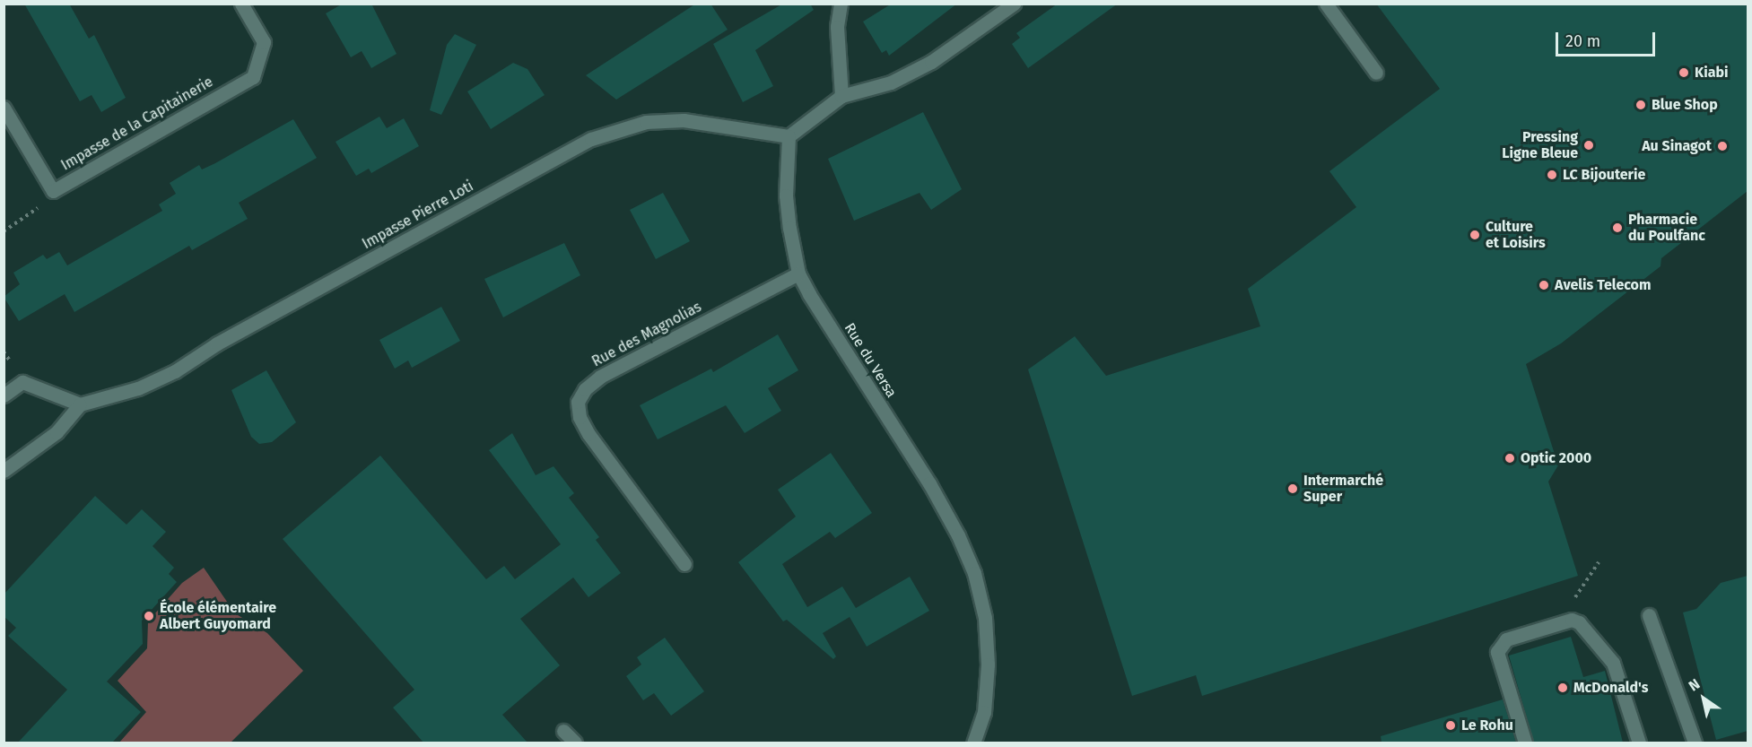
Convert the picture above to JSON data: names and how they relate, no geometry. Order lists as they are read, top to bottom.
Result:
{
  "streets": {
    "street": [
      "Impasse de la Capitainerie",
      "Impasse Pierre Loti",
      "Rue des Magnolias",
      "Rue du Versa"
    ]
  },
  "crossings": [
    ["Impasse Pierre Loti", "Rue du Versa"],
    ["Rue des Magnolias", "Rue du Versa"]
  ],
  "places": [
    "Kiabi",
    "Blue Shop",
    "Pressing Ligne Bleue",
    "Au Sinagot",
    "LC Bijouterie",
    "Pharmacie du Poulfanc",
    "Culture et Loisirs",
    "Avelis Telecom",
    "Optic 2000",
    "Intermarché Super",
    "École élémentaire Albert Guyomard",
    "McDonald's",
    "Le Rohu"
  ],
  "scale_bar": "20 m",
  "north": "top left"
}
